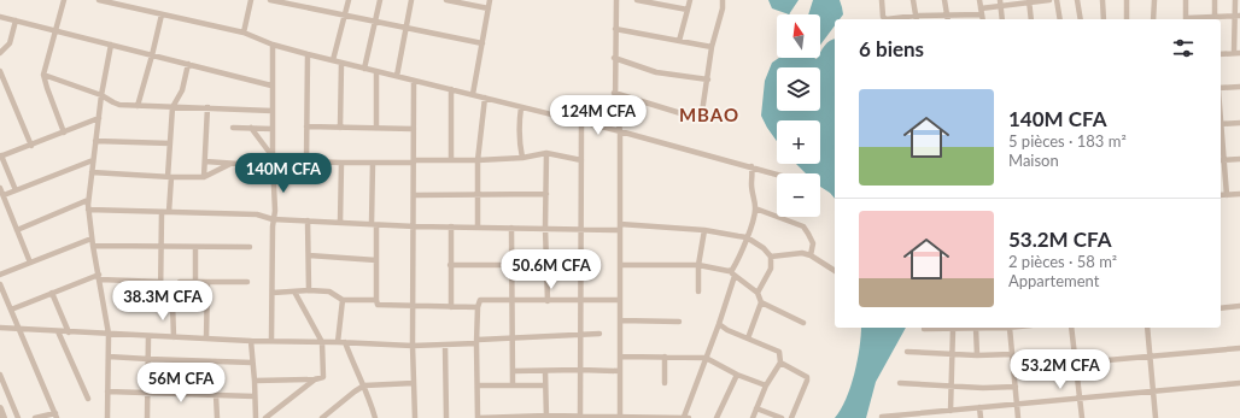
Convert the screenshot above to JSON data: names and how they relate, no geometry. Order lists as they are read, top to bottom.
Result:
{
  "districts": ["MBAO"],
  "north": "top",
  "page": {
    "map_buttons": ["+", "−"],
    "heading": "6 biens",
    "list": [
      {
        "name": "140M CFA",
        "note": "5 pièces · 183 m² · Maison"
      },
      {
        "name": "53.2M CFA",
        "note": "2 pièces · 58 m² · Appartement"
      }
    ],
    "price": [
      "124M CFA",
      "140M CFA",
      "50.6M CFA",
      "38.3M CFA",
      "53.2M CFA",
      "56M CFA"
    ]
  }
}
